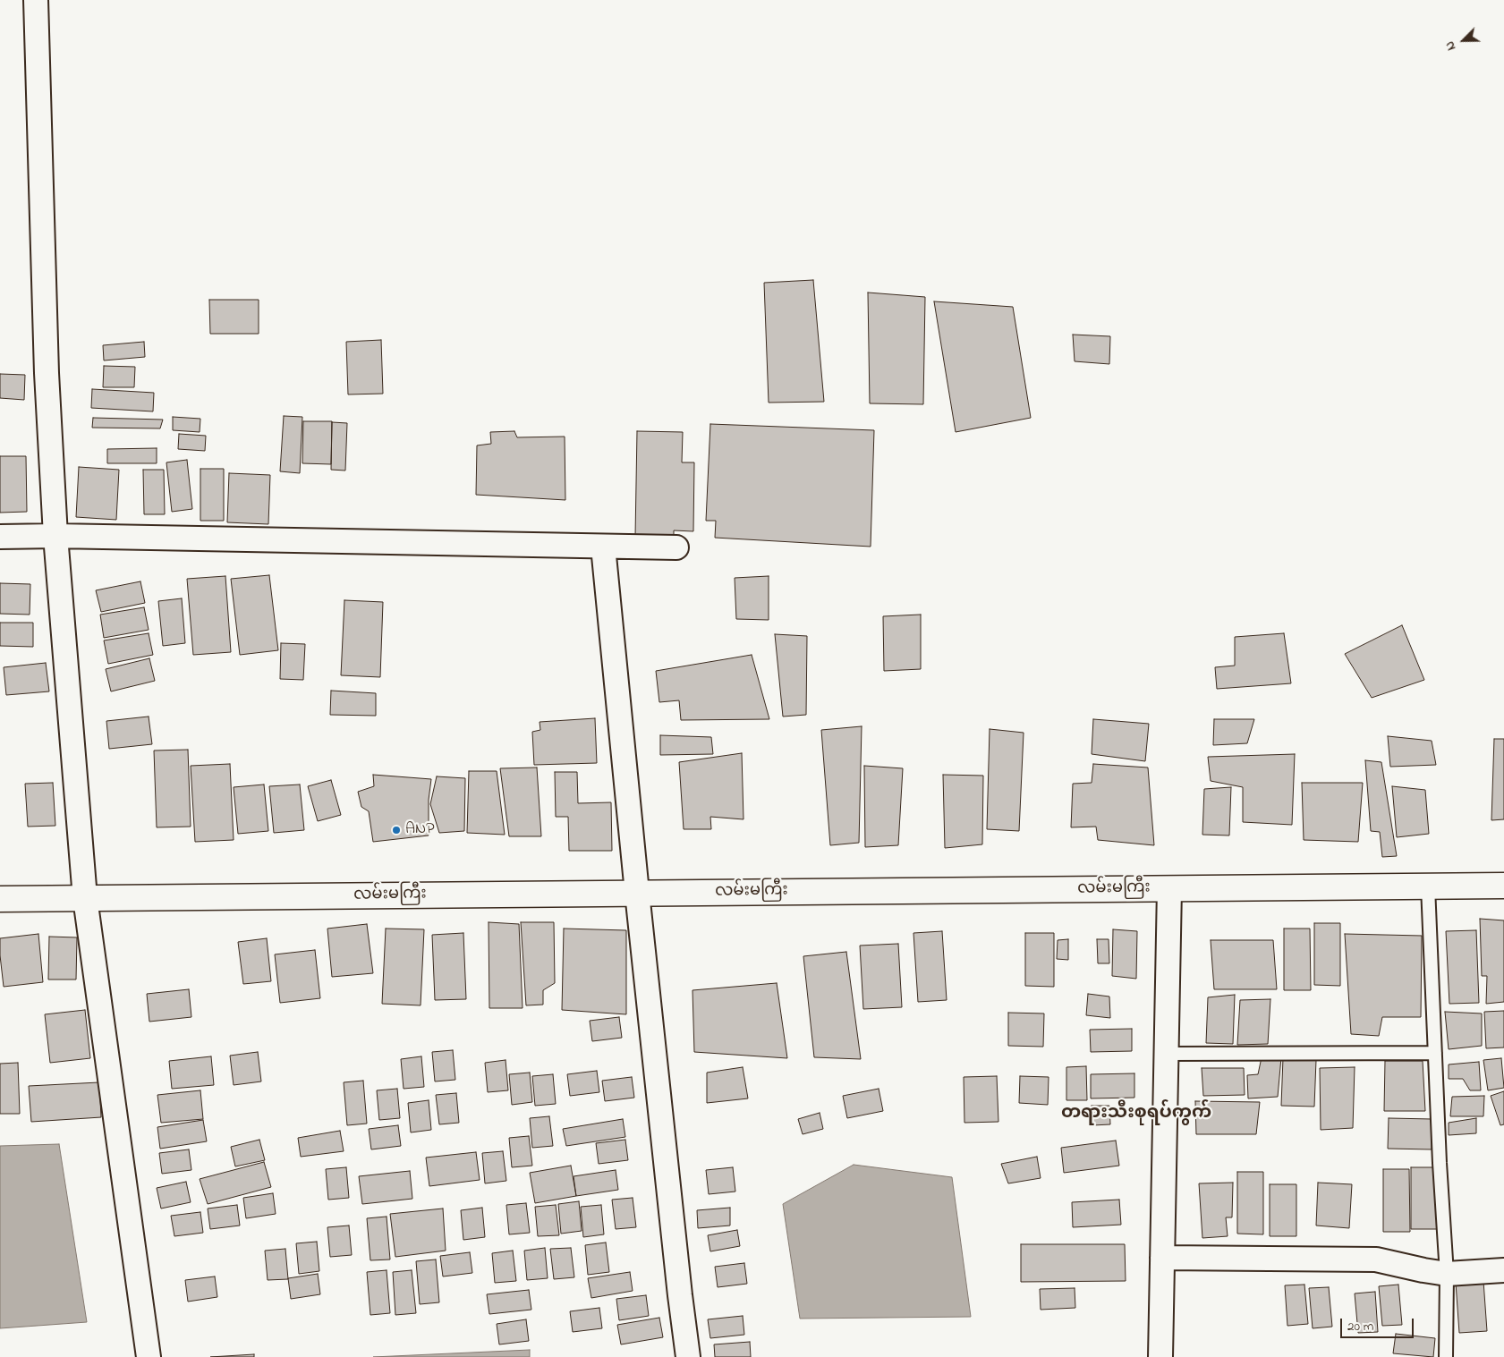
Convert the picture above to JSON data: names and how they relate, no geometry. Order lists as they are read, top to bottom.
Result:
{
  "streets": {
    "main road": ["လမ်းမကြီး"]
  },
  "districts": ["တရားသီးစုရပ်ကွက်"],
  "places": ["ANP"],
  "scale_bar": "20 m",
  "north": "bottom left"
}
